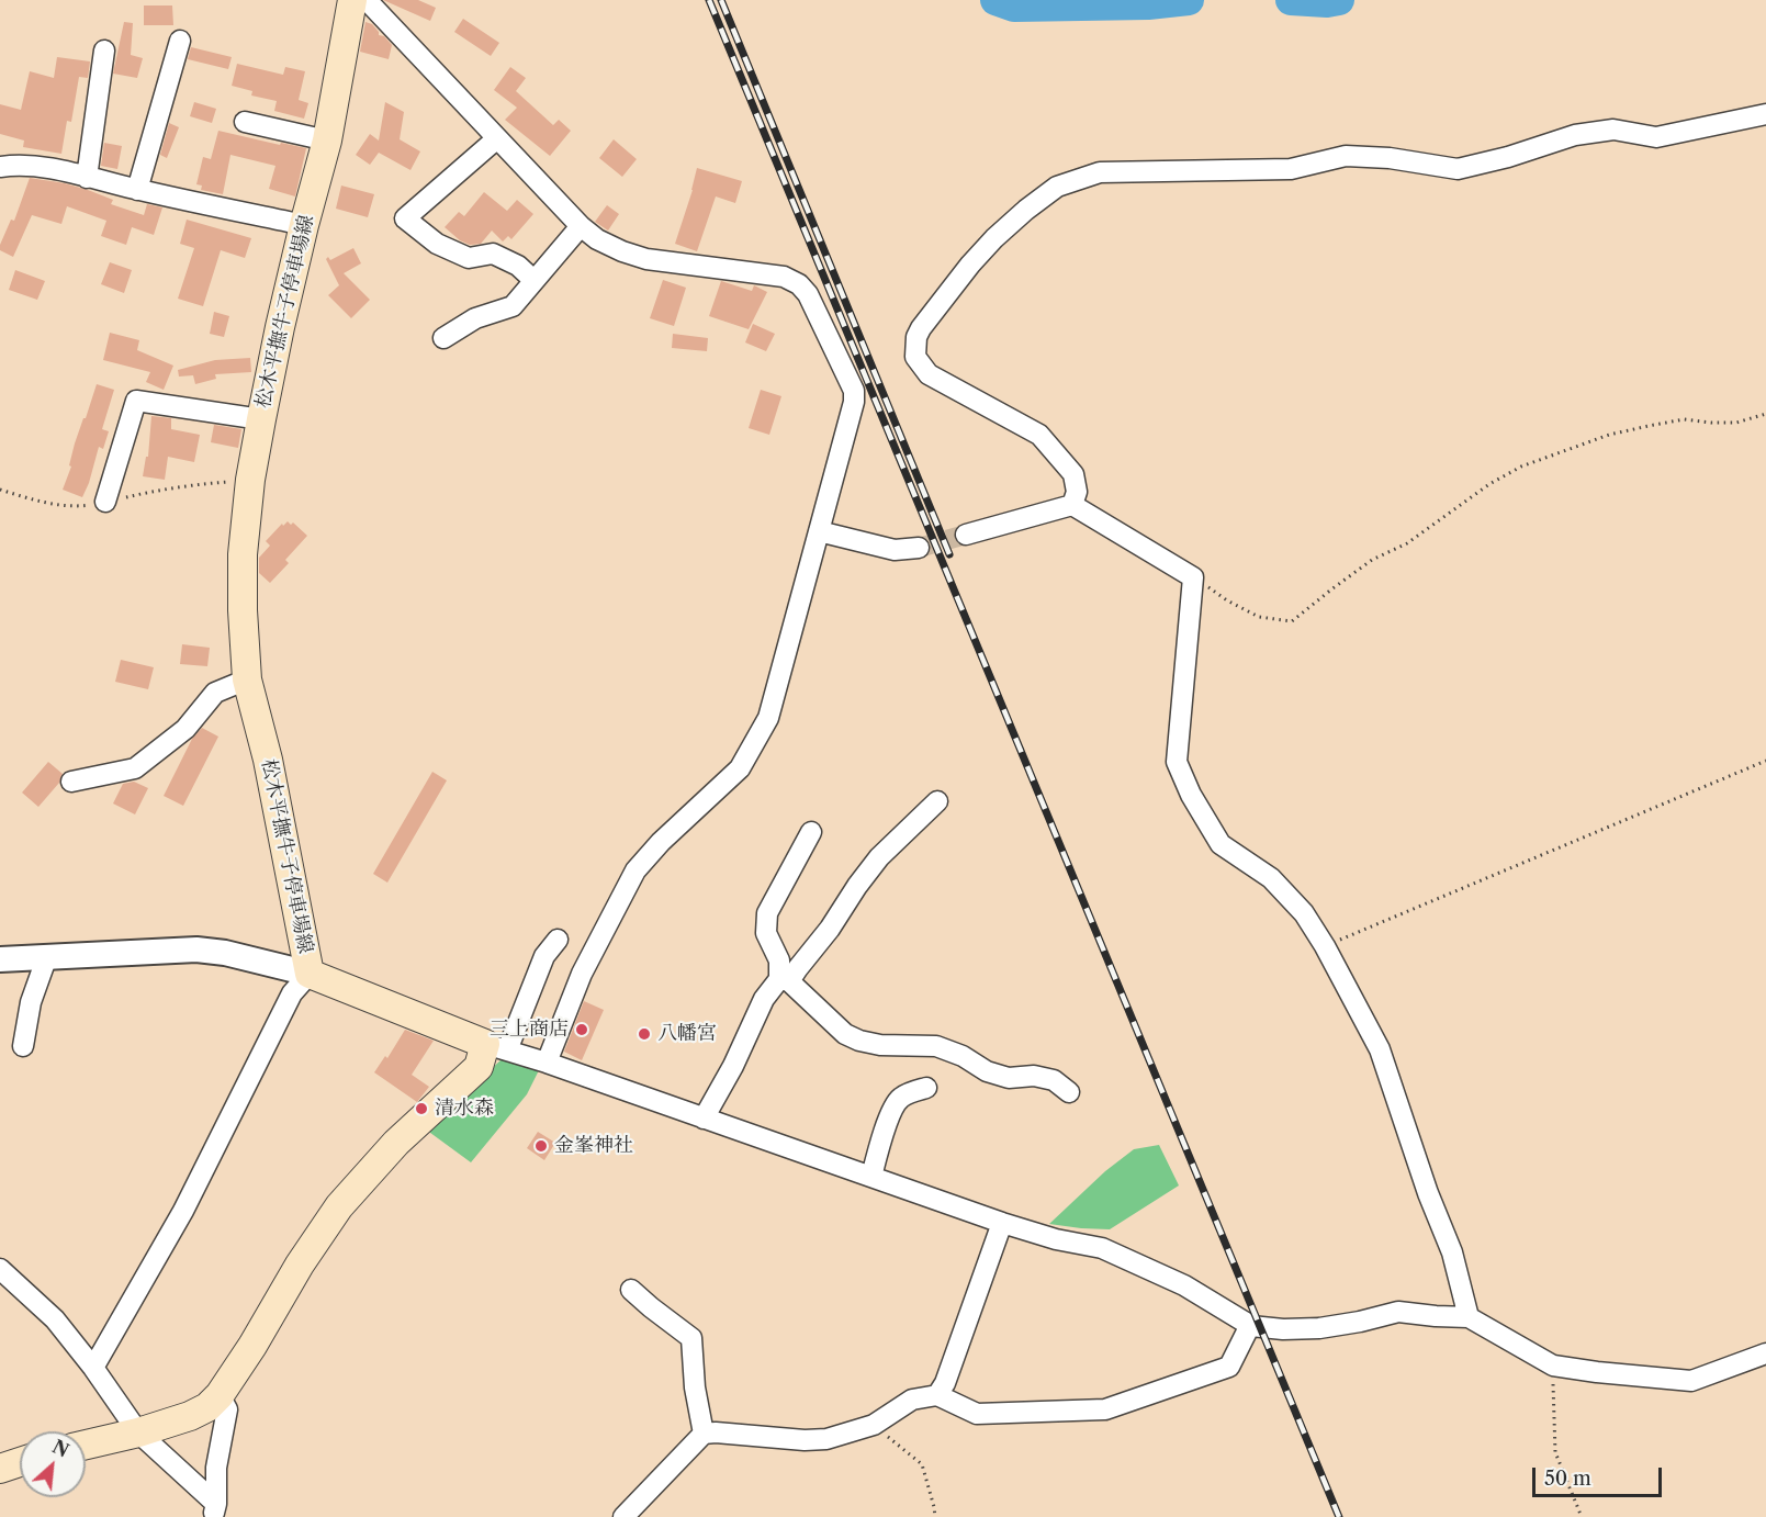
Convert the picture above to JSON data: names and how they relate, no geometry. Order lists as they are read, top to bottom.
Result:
{
  "streets": {
    "main road": ["松木平撫牛子停車場線"]
  },
  "places": [
    "三上商店",
    "八幡宮",
    "清水森",
    "金峯神社"
  ],
  "scale_bar": "50 m",
  "north": "top right"
}
